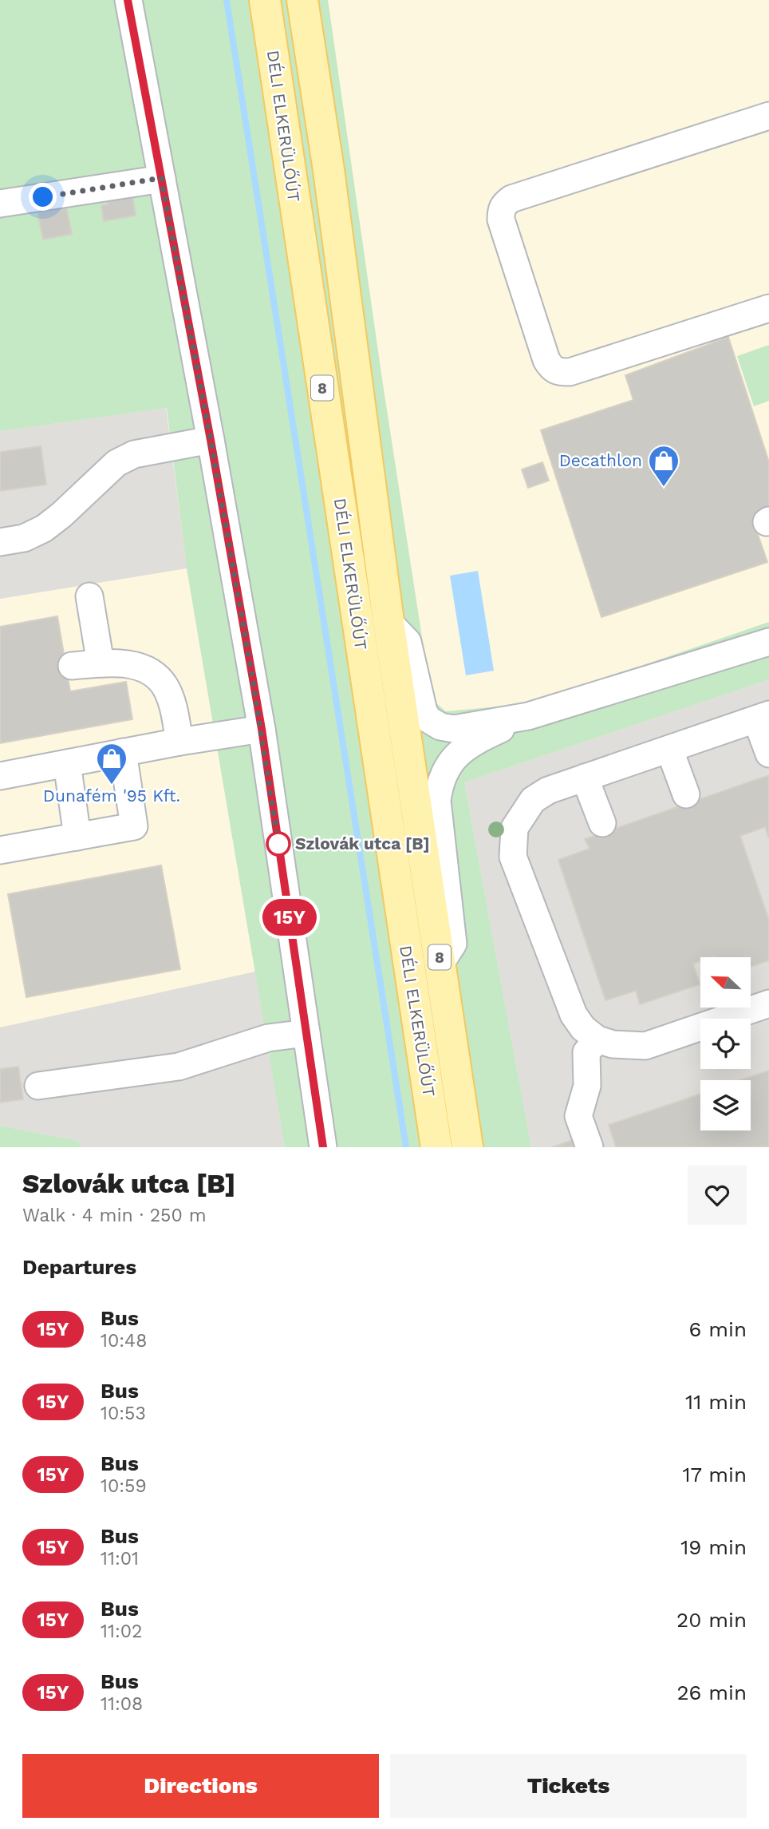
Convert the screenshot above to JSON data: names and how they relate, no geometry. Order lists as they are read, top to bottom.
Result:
{
  "streets": {
    "main road": ["DÉLI ELKERÜLŐÚT", "8"]
  },
  "places": {
    "shop": ["Decathlon", "Dunafém '95 Kft."],
    "other": ["Szlovák utca [B]"]
  },
  "lines": ["bus line 15Y"],
  "north": "top left",
  "page": {
    "on_map": "15Y",
    "heading": [
      ["Szlovák utca [B]", "Walk · 4 min · 250 m"],
      "Departures"
    ],
    "list": [
      {
        "mark": "15Y",
        "name": "Bus",
        "note": "10:48",
        "value": "6 min"
      },
      {
        "mark": "15Y",
        "name": "Bus",
        "note": "10:53",
        "value": "11 min"
      },
      {
        "mark": "15Y",
        "name": "Bus",
        "note": "10:59",
        "value": "17 min"
      },
      {
        "mark": "15Y",
        "name": "Bus",
        "note": "11:01",
        "value": "19 min"
      },
      {
        "mark": "15Y",
        "name": "Bus",
        "note": "11:02",
        "value": "20 min"
      },
      {
        "mark": "15Y",
        "name": "Bus",
        "note": "11:08",
        "value": "26 min"
      }
    ],
    "buttons": ["Directions", "Tickets"]
  }
}
